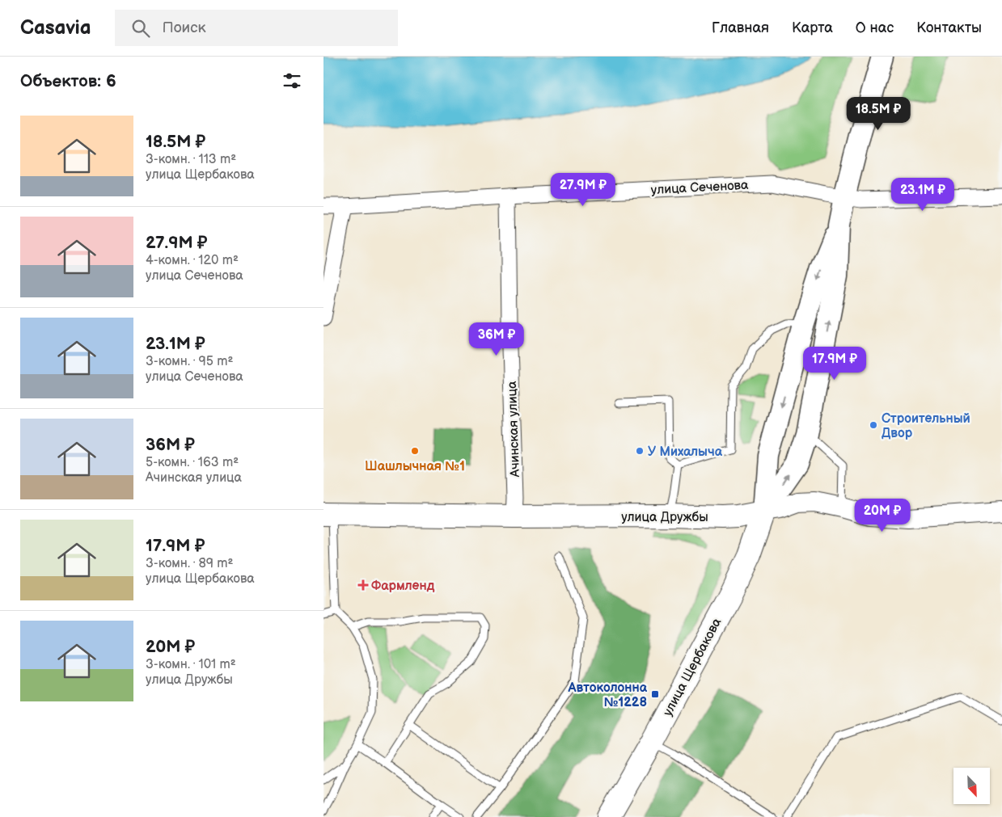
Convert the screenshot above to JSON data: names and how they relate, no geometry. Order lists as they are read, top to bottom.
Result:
{
  "streets": {
    "main road": ["улица Дружбы", "улица Щербакова"],
    "street": ["улица Сеченова", "Ачинская улица"]
  },
  "crossings": [
    ["улица Сеченова", "Ачинская улица"],
    ["улица Сеченова", "улица Щербакова"],
    ["Ачинская улица", "улица Дружбы"],
    ["улица Дружбы", "улица Щербакова"]
  ],
  "places": {
    "other": ["Строительный Двор", "Шашлычная №1", "У Михалыча"],
    "health": ["Фармленд"],
    "transit": ["Автоколонна №1228"]
  },
  "north": "bottom right",
  "page": {
    "header": "Casavia",
    "search": "Поиск",
    "nav": [
      "Главная",
      "Карта",
      "О нас",
      "Контакты"
    ],
    "heading": "Объектов: 6",
    "price": [
      "18.5M ₽",
      "27.9M ₽",
      "23.1M ₽",
      "36M ₽",
      "17.9M ₽",
      "20M ₽"
    ],
    "list": [
      {
        "name": "18.5M ₽",
        "note": "3-комн. · 113 m² · улица Щербакова"
      },
      {
        "name": "27.9M ₽",
        "note": "4-комн. · 120 m² · улица Сеченова"
      },
      {
        "name": "23.1M ₽",
        "note": "3-комн. · 95 m² · улица Сеченова"
      },
      {
        "name": "36M ₽",
        "note": "5-комн. · 163 m² · Ачинская улица"
      },
      {
        "name": "17.9M ₽",
        "note": "3-комн. · 89 m² · улица Щербакова"
      },
      {
        "name": "20M ₽",
        "note": "3-комн. · 101 m² · улица Дружбы"
      }
    ]
  }
}
